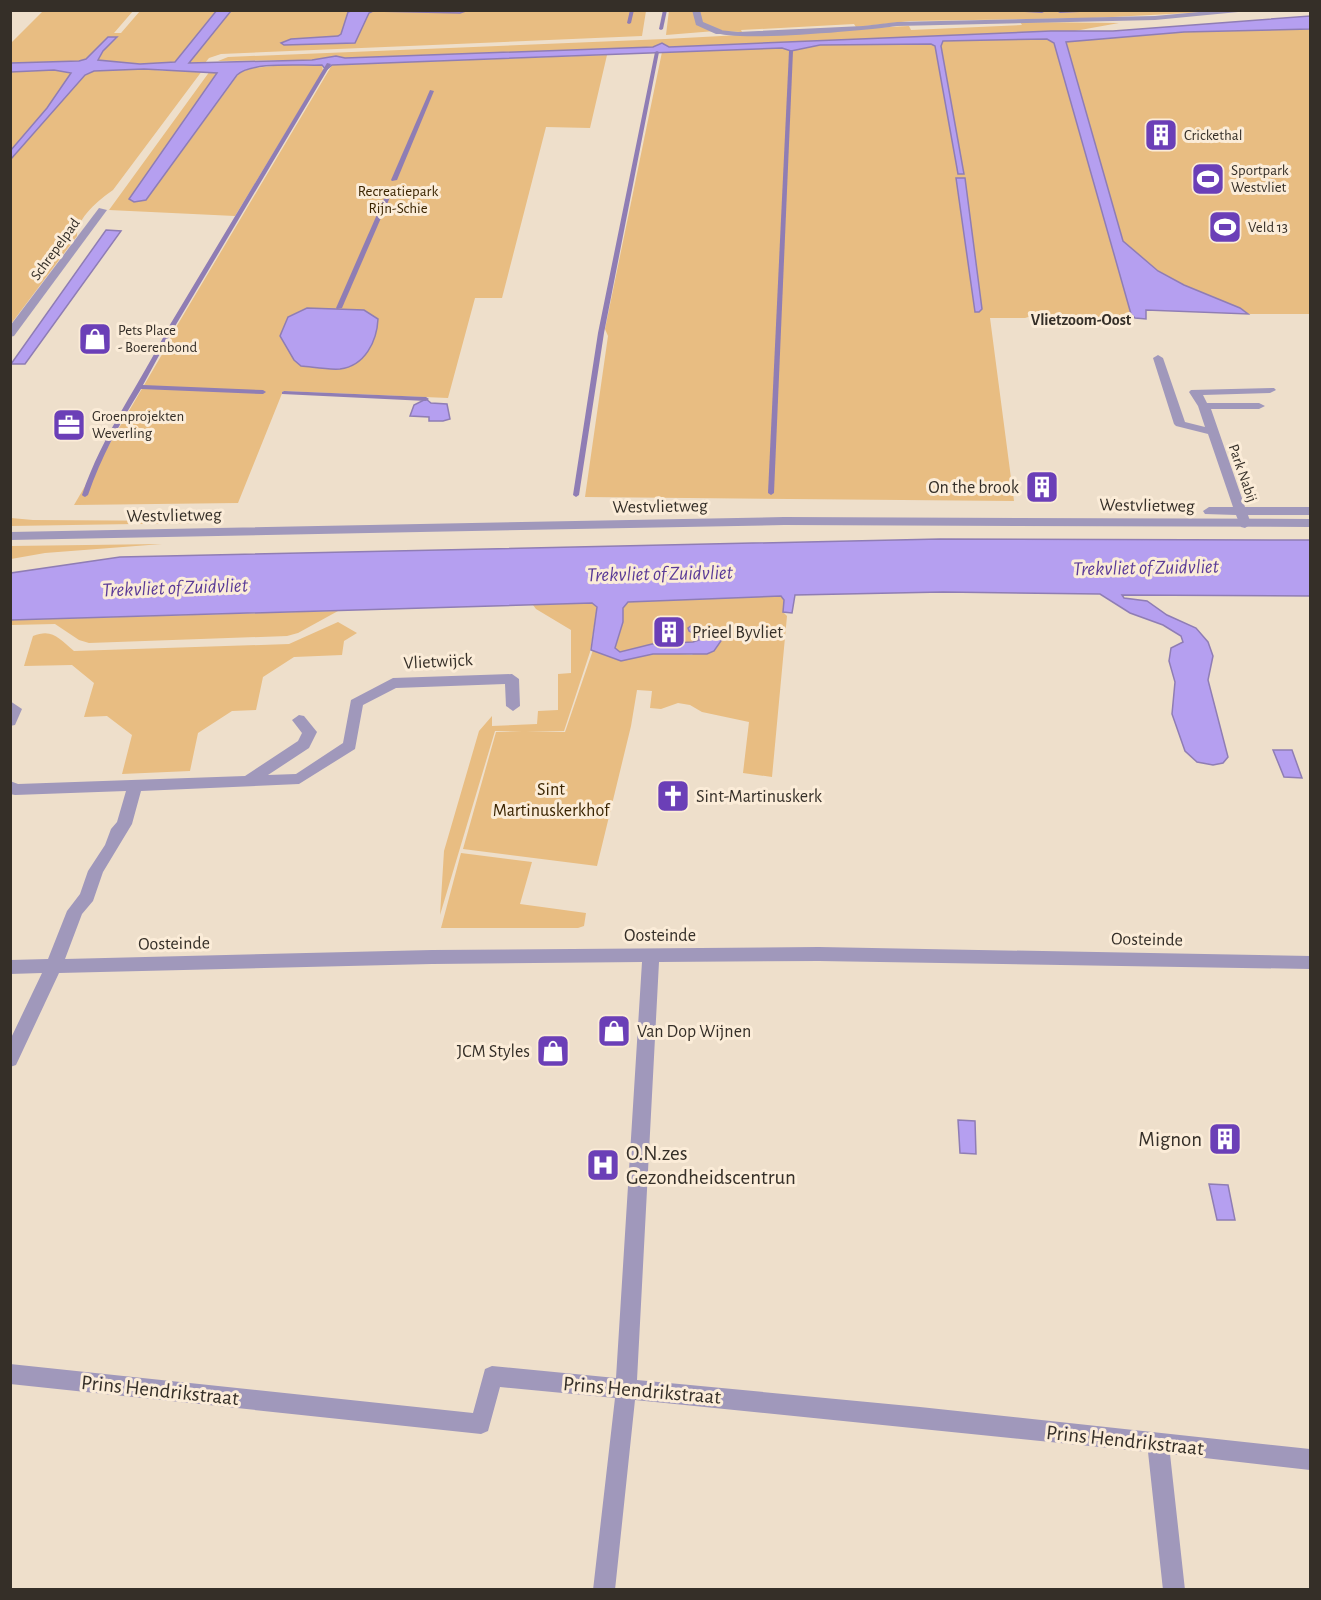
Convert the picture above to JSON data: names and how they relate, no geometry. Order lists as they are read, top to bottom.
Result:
{
  "streets": {
    "street": [
      "Schrepelpad",
      "Park Nabij",
      "Westvlietweg",
      "Vlietwijck",
      "Oosteinde",
      "Prins Hendrikstraat"
    ]
  },
  "crossings": [
    ["Park Nabij", "Westvlietweg"]
  ],
  "districts": ["Vlietzoom-Oost"],
  "water": ["Trekvliet of Zuidvliet"],
  "parks": ["Recreatiepark Rijn-Schie", "Sint Martinuskerkhof"],
  "places": {
    "building": [
      "Crickethal",
      "On the brook",
      "Prieel Byvliet",
      "Mignon"
    ],
    "sports": ["Sportpark Westvliet", "Veld 13"],
    "shop": ["Pets Place - Boerenbond", "Van Dop Wijnen", "JCM Styles"],
    "office": ["Groenprojekten Weverling"],
    "church": ["Sint-Martinuskerk"],
    "hospital": ["O.N.zes Gezondheidscentrun"]
  }
}
